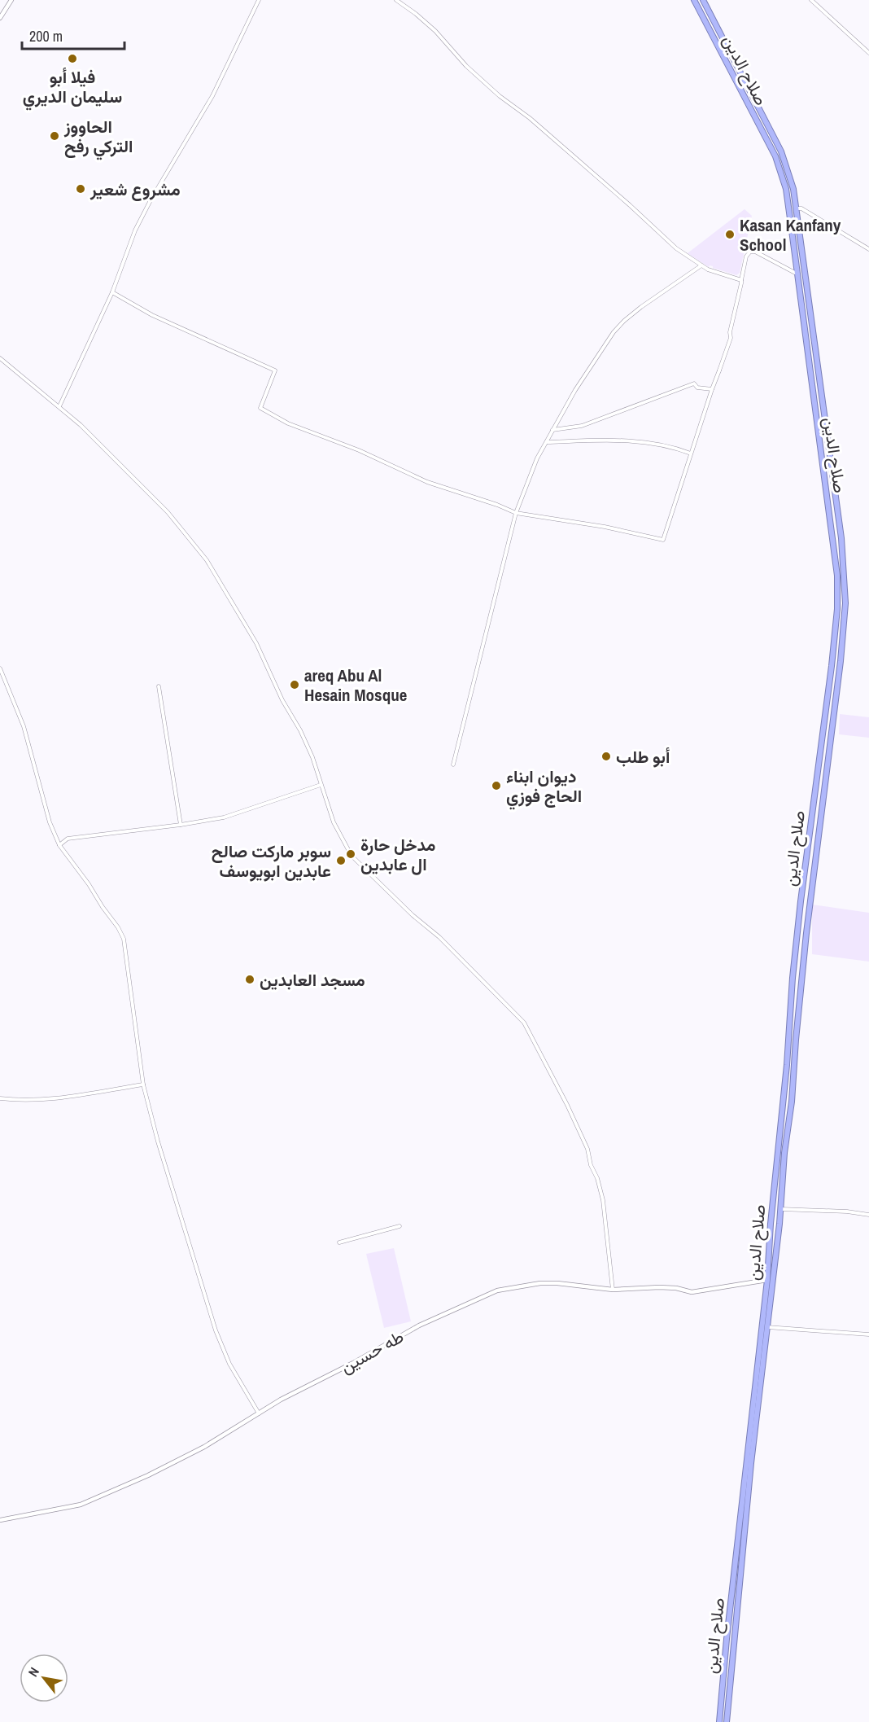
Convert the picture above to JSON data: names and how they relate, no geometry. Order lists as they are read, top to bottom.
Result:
{
  "streets": {
    "highway": ["صلاح الدين"],
    "street": ["طه حسين"]
  },
  "crossings": [
    ["صلاح الدين", "طه حسين"]
  ],
  "places": [
    "فيلا أبو سليمان الديري",
    "الحاووز التركي رفح",
    "مشروع شعير",
    "Kasan Kanfany School",
    "areq Abu Al Hesain Mosque",
    "أبو طلب",
    "ديوان ابناء الحاج فوزي",
    "مدخل حارة ال عابدين",
    "سوبر ماركت صالح عابدين ابويوسف",
    "مسجد العابدين"
  ],
  "scale_bar": "200 m",
  "north": "top left"
}
